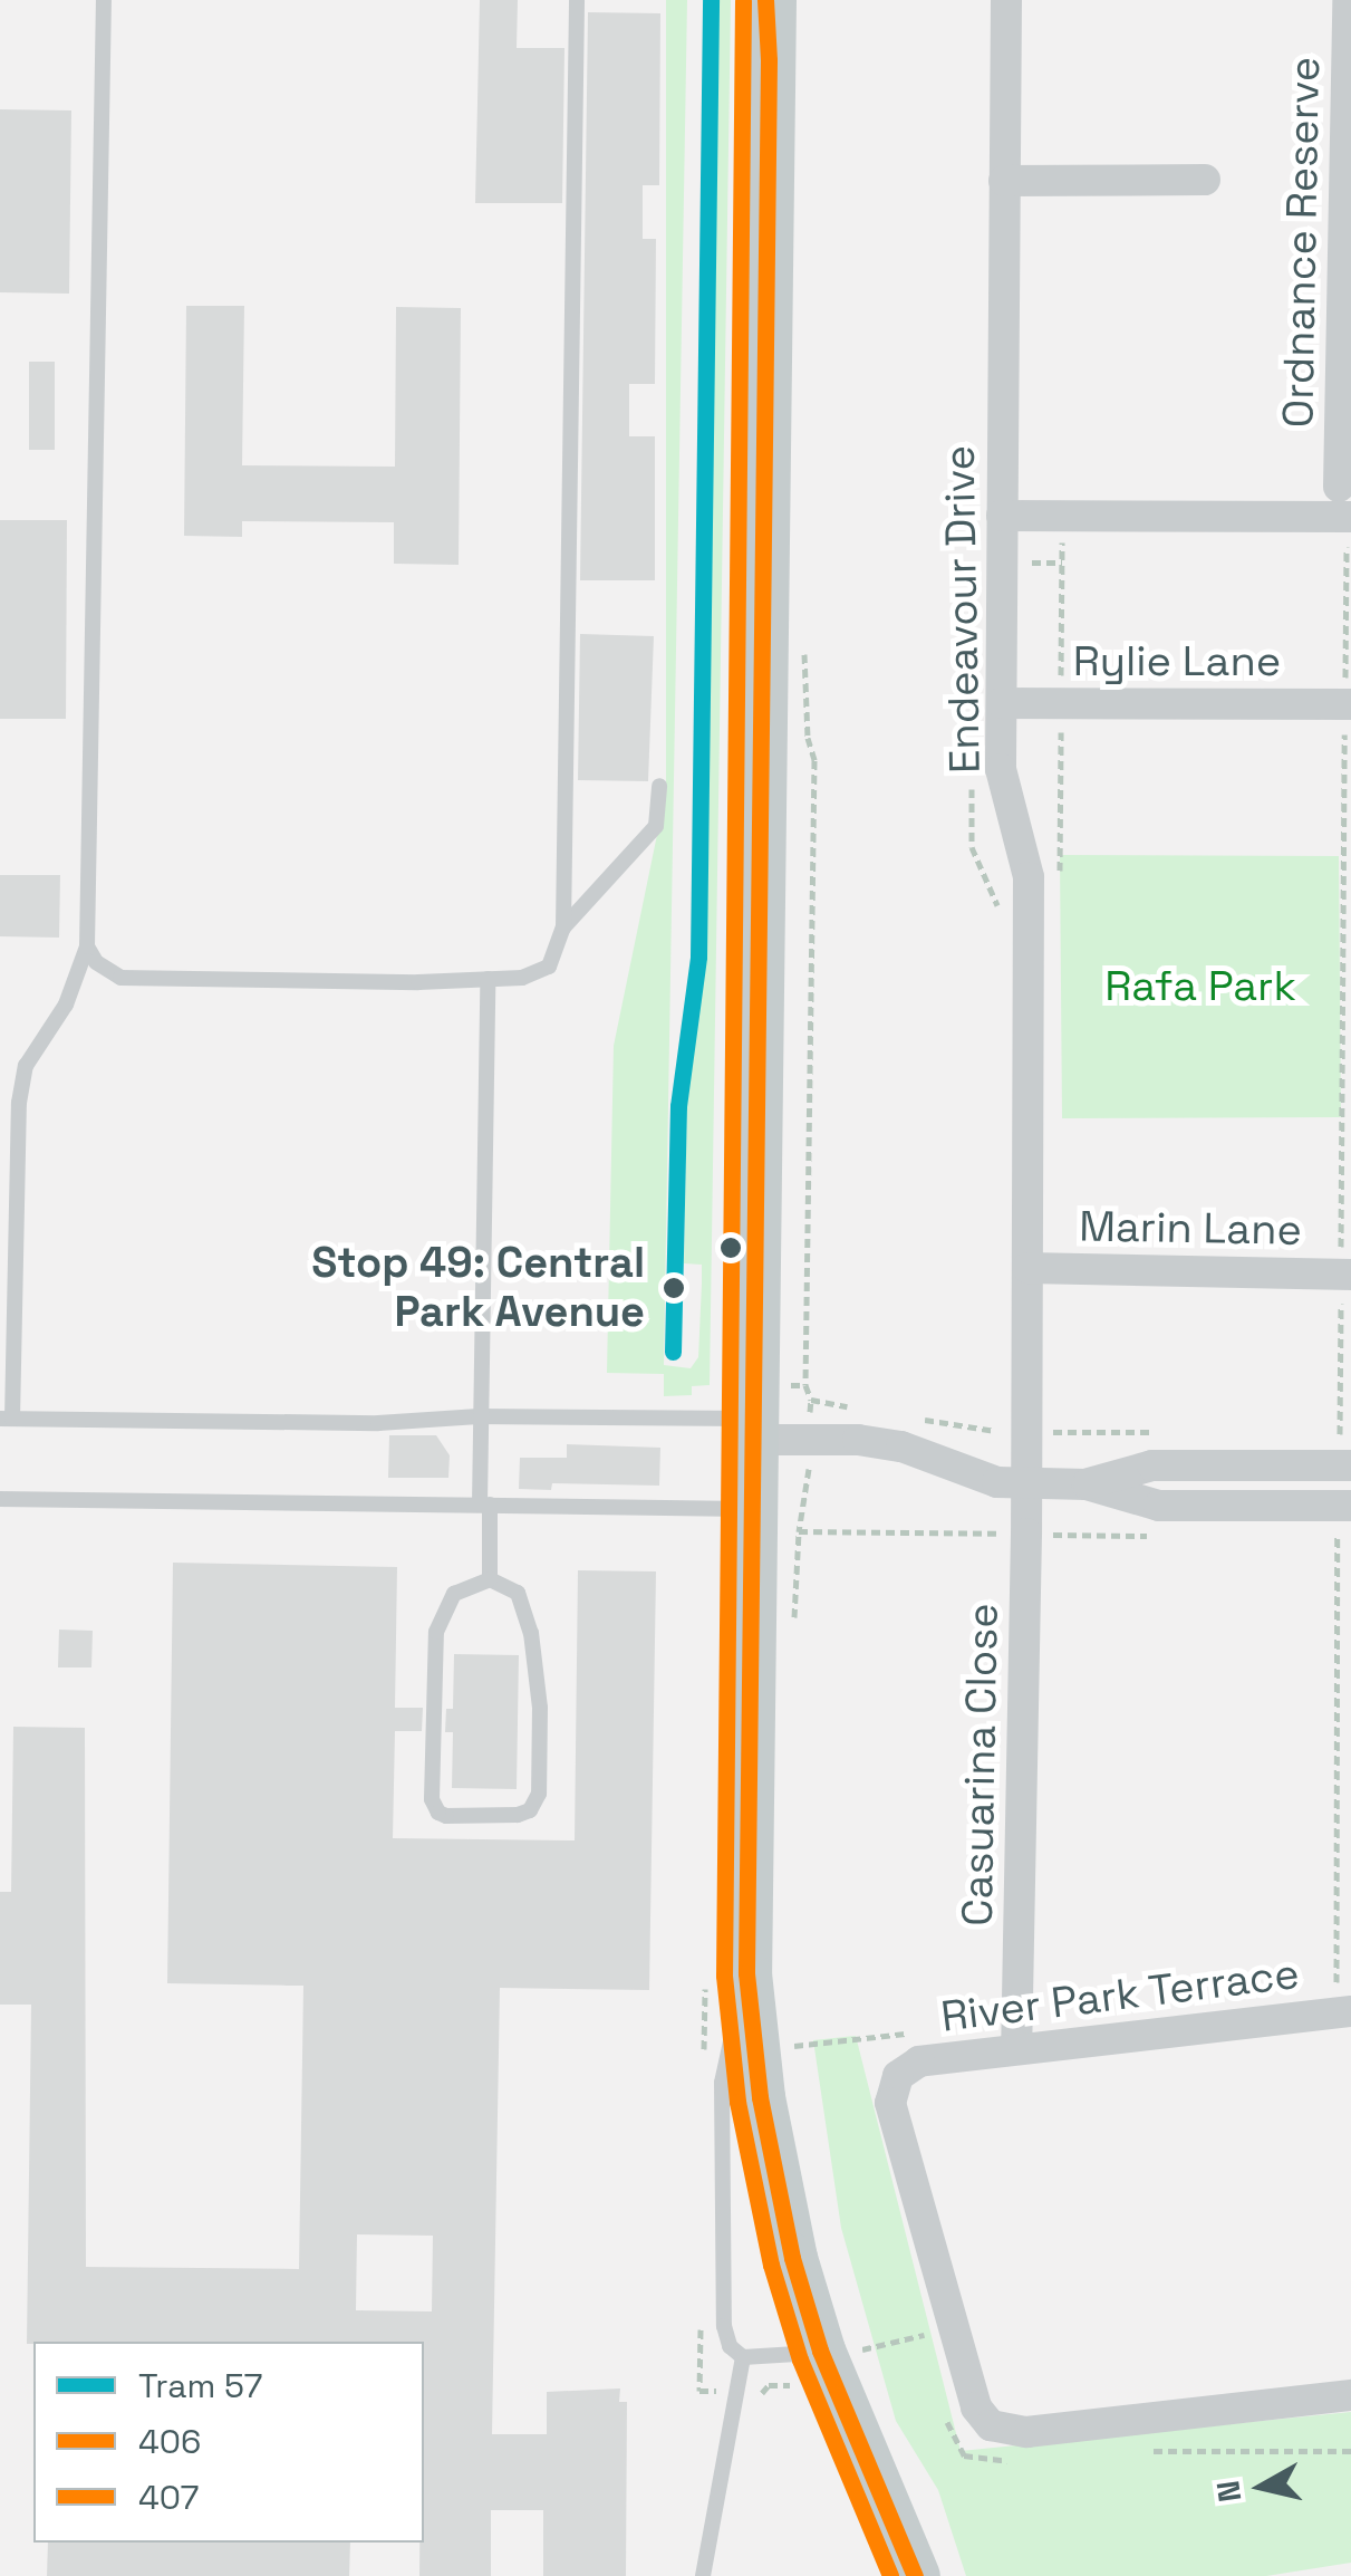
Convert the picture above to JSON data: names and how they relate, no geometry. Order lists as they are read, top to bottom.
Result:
{
  "streets": {
    "street": [
      "Ordnance Reserve",
      "Endeavour Drive",
      "Rylie Lane",
      "Marin Lane",
      "Casuarina Close",
      "River Park Terrace"
    ]
  },
  "crossings": [
    ["Endeavour Drive", "Rylie Lane"],
    ["Endeavour Drive", "Marin Lane"],
    ["Endeavour Drive", "Casuarina Close"],
    ["Casuarina Close", "River Park Terrace"]
  ],
  "parks": ["Rafa Park"],
  "places": ["Stop 49: Central Park Avenue"],
  "lines": ["tram line 57", "transit line 406", "transit line 407"],
  "legend": ["Tram 57", "406", "407"],
  "north": "left"
}
